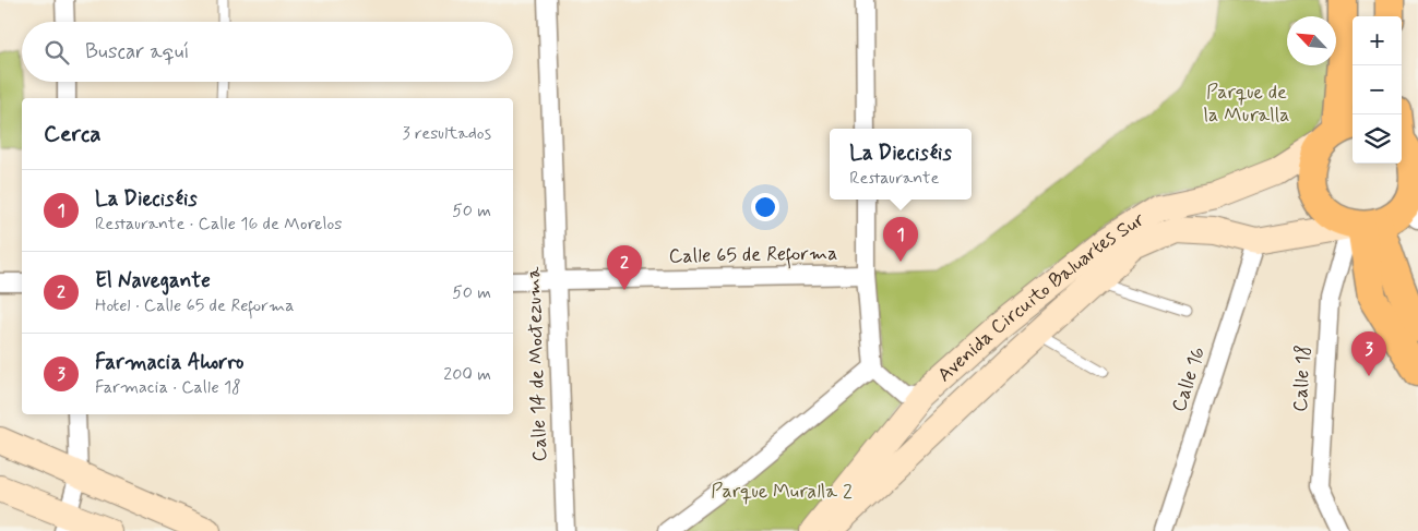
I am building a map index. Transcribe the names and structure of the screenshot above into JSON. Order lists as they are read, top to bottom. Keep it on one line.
{"streets":{"main road":["Avenida Circuito Baluartes Sur"],"street":["Calle 65 de Reforma","Calle 14 de Moctezuma","Calle 18","Calle 16"]},"crossings":[["Calle 65 de Reforma","Calle 14 de Moctezuma"],["Avenida Circuito Baluartes Sur","Calle 18"],["Avenida Circuito Baluartes Sur","Calle 16"]],"parks":["Parque de la Muralla","Parque Muralla 2"],"north":"top left","page":{"map_buttons":["+","−"],"search":"Buscar aquí","heading":["Cerca","3 resultados"],"popup":["La Dieciséis","Restaurante"],"list":[{"mark":"1","name":"La Dieciséis","note":"Restaurante · Calle 16 de Morelos","value":"50 m"},{"mark":"2","name":"El Navegante","note":"Hotel · Calle 65 de Reforma","value":"50 m"},{"mark":"3","name":"Farmacia Ahorro","note":"Farmacia · Calle 18","value":"200 m"}],"pins":["1","2","3"]}}
